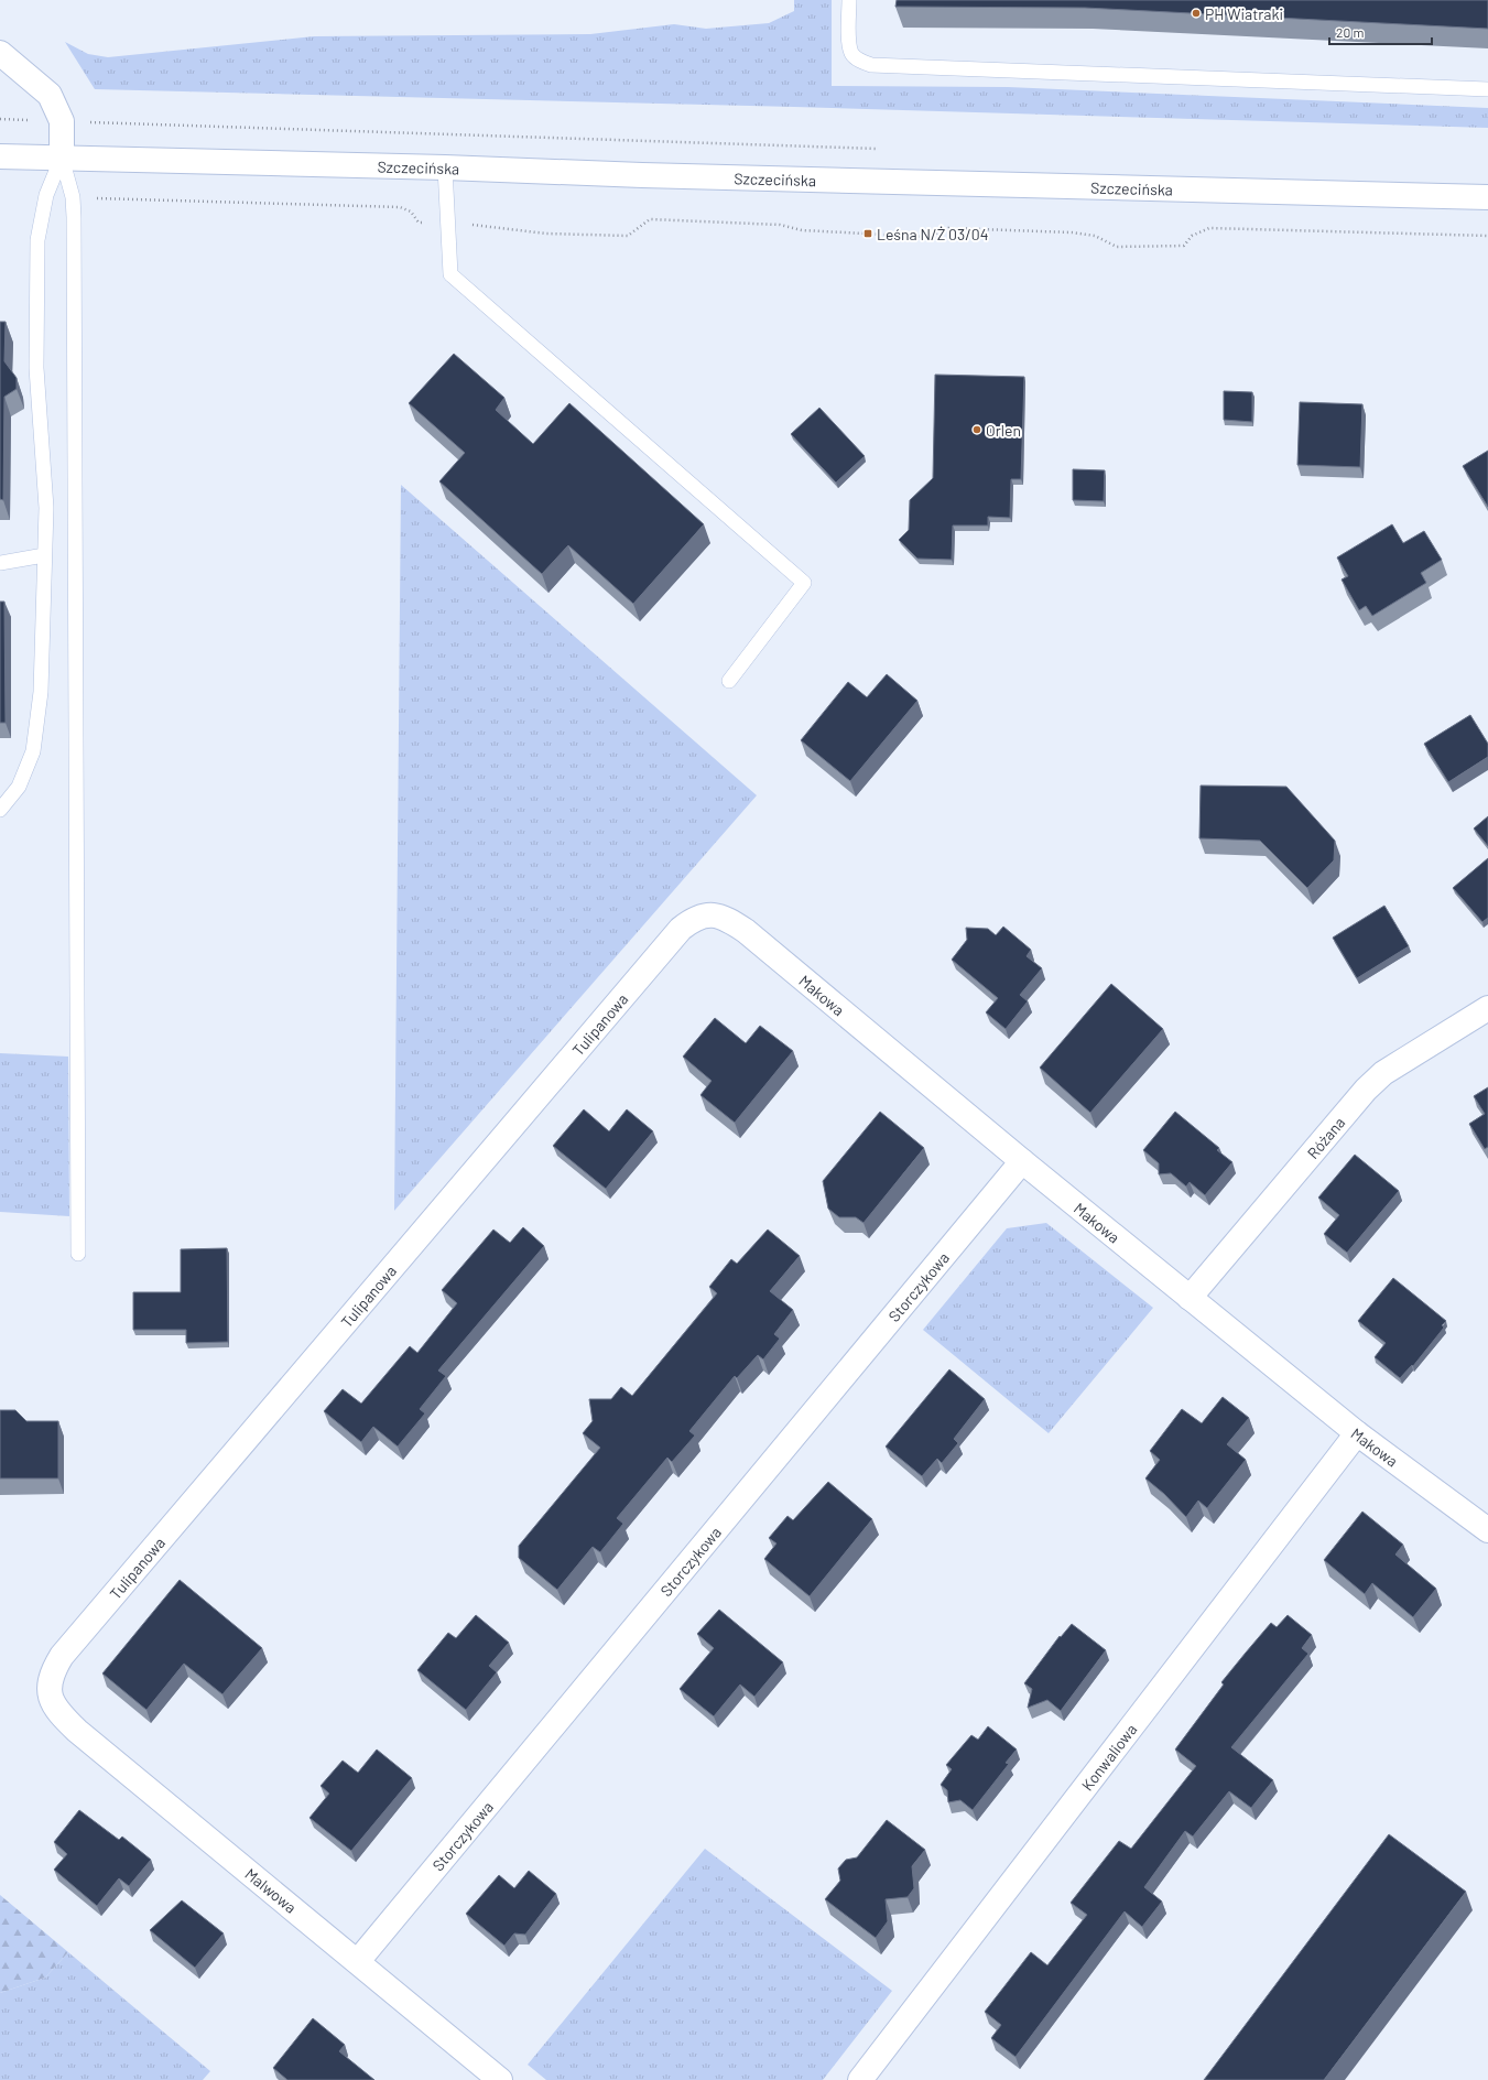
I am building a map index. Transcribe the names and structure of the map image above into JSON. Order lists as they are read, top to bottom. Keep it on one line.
{"streets":{"street":["Szczecińska","Makowa","Tulipanowa","Różana","Storczykowa","Konwaliowa","Malwowa"]},"crossings":[["Makowa","Tulipanowa"],["Makowa","Różana"],["Makowa","Storczykowa"],["Makowa","Konwaliowa"],["Tulipanowa","Malwowa"],["Storczykowa","Malwowa"]],"places":{"other":["PH Wiatraki","Orlen"],"transit":["Leśna N/Ż 03/04"]},"scale_bar":"20 m"}
